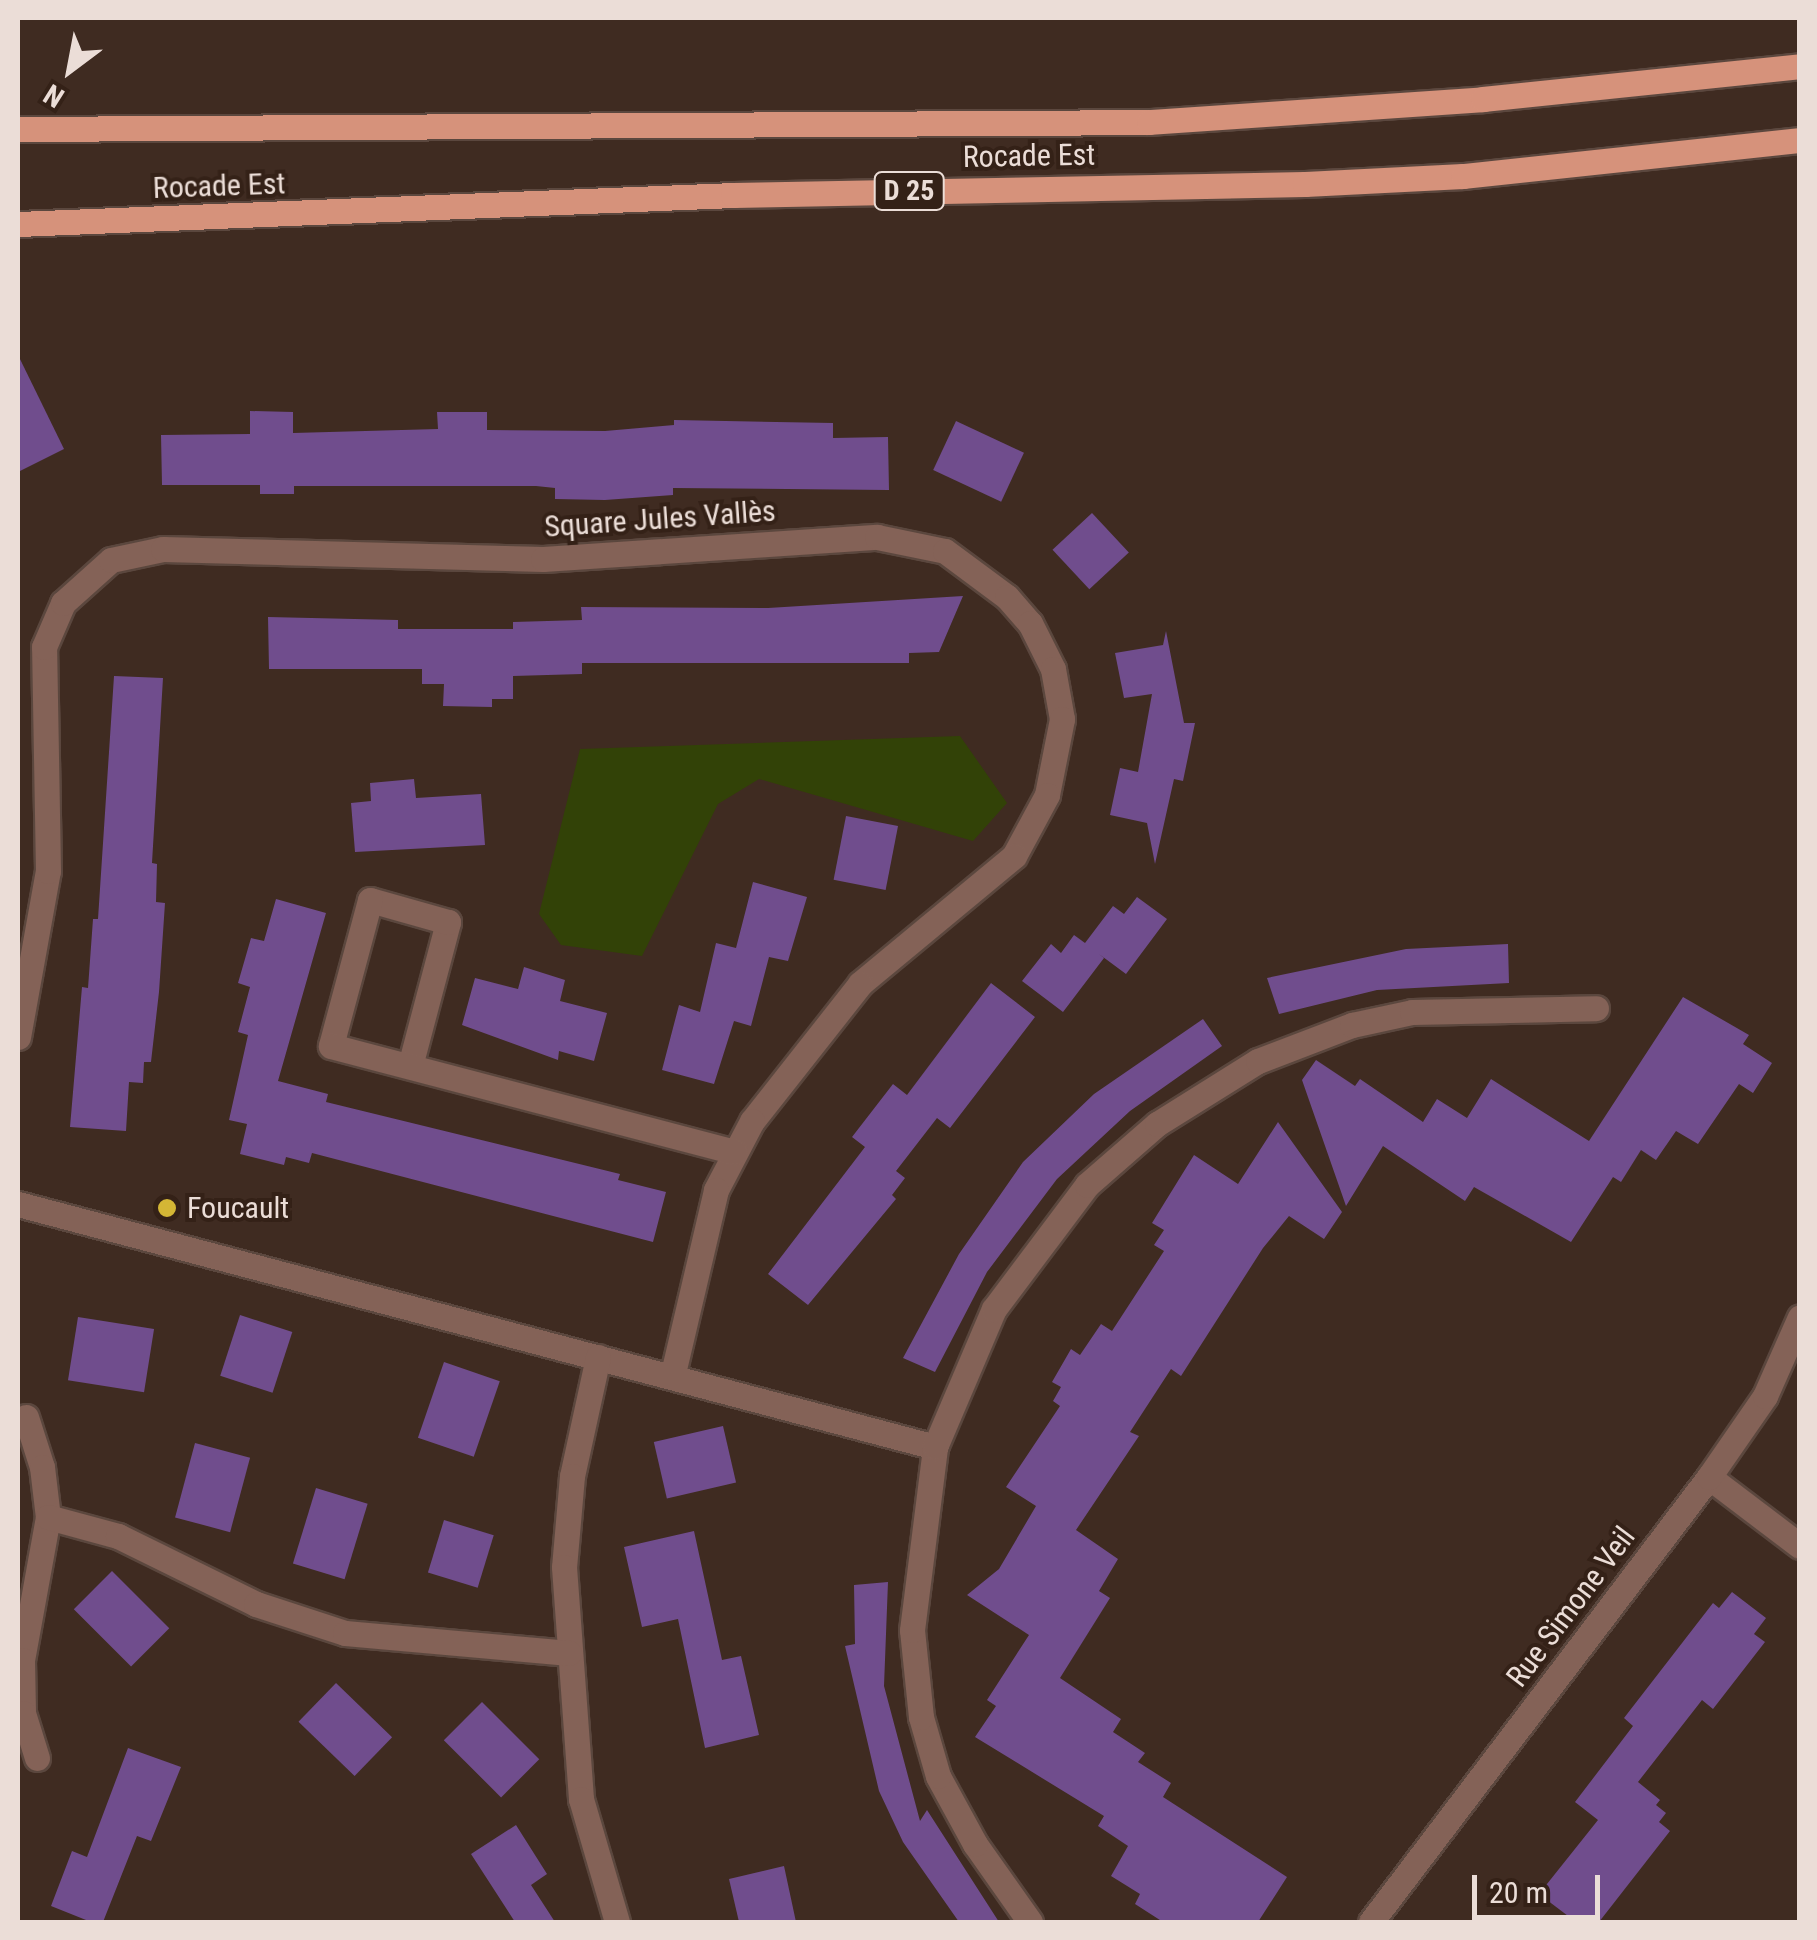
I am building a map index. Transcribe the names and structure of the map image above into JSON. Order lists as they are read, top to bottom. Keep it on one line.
{"streets":{"main road":["Rocade Est","D 25"],"street":["Square Jules Vallès","Rue Simone Veil"]},"places":["Foucault"],"scale_bar":"20 m","north":"bottom left"}
